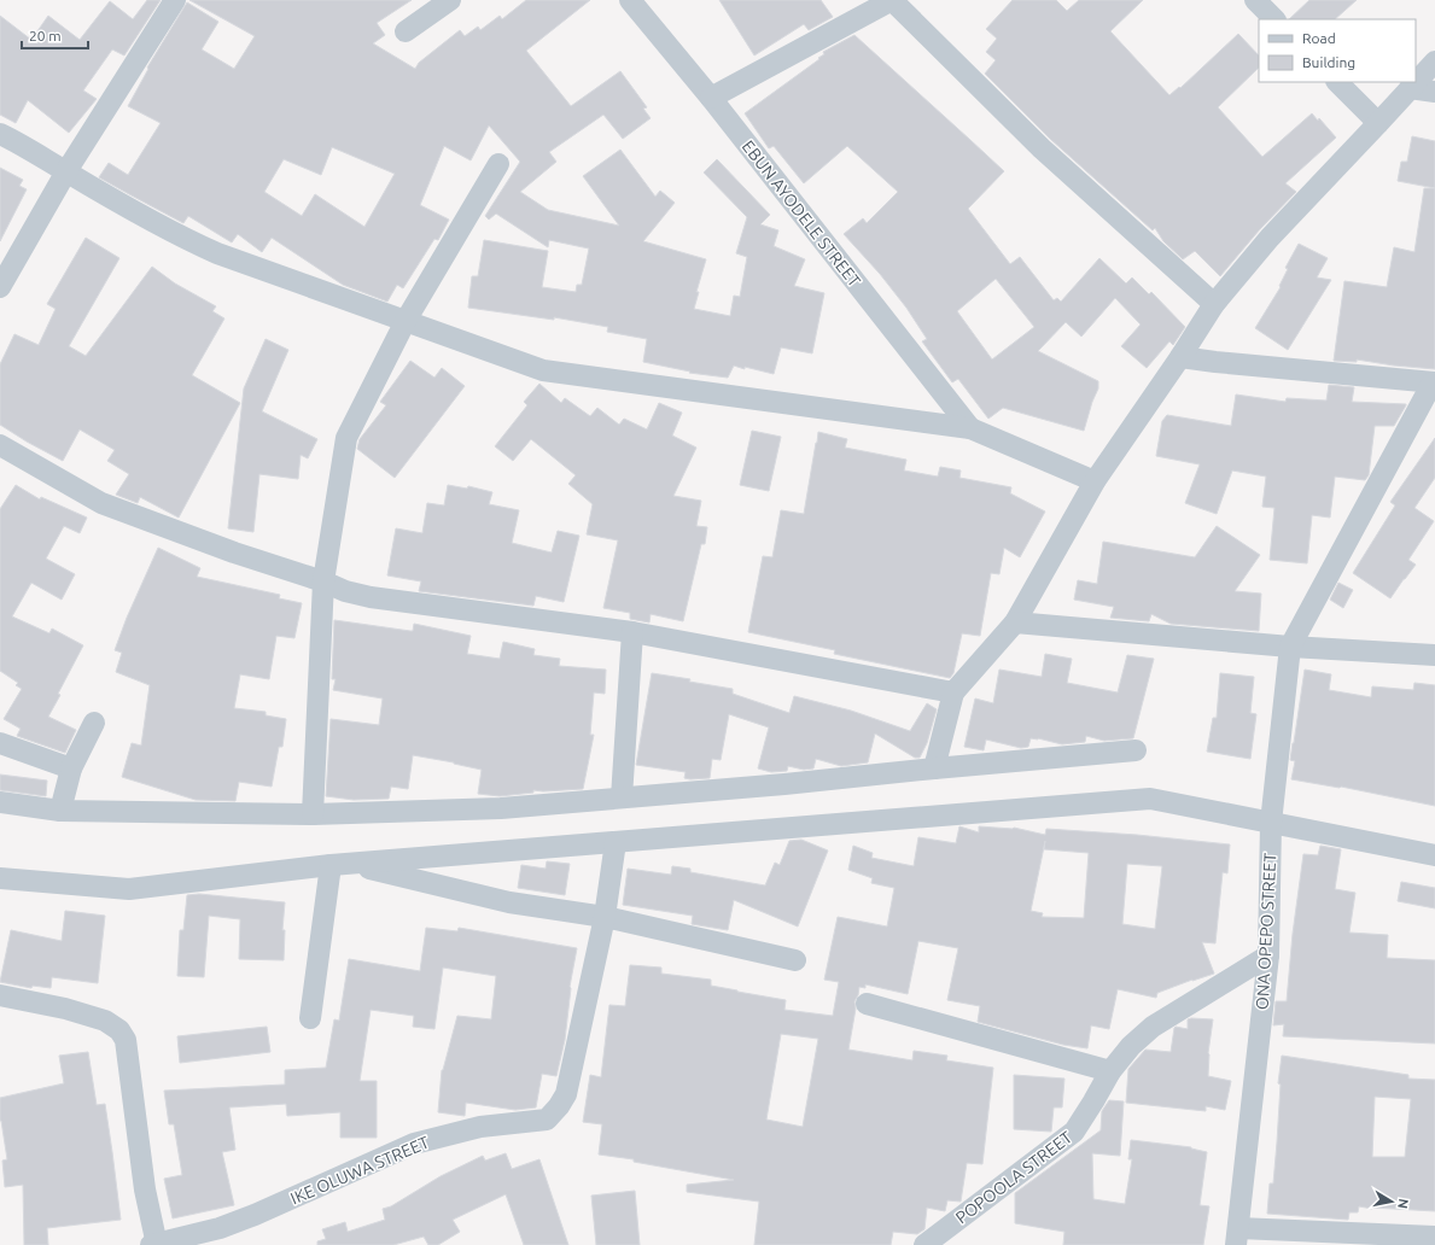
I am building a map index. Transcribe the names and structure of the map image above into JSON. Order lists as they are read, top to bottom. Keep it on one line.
{"streets":{"street":["EBUN AYODELE STREET","ONA OPEPO STREET","IKE OLUWA STREET","POPOOLA STREET"]},"crossings":[["ONA OPEPO STREET","POPOOLA STREET"]],"legend":["Road","Building"],"scale_bar":"20 m","north":"right"}
